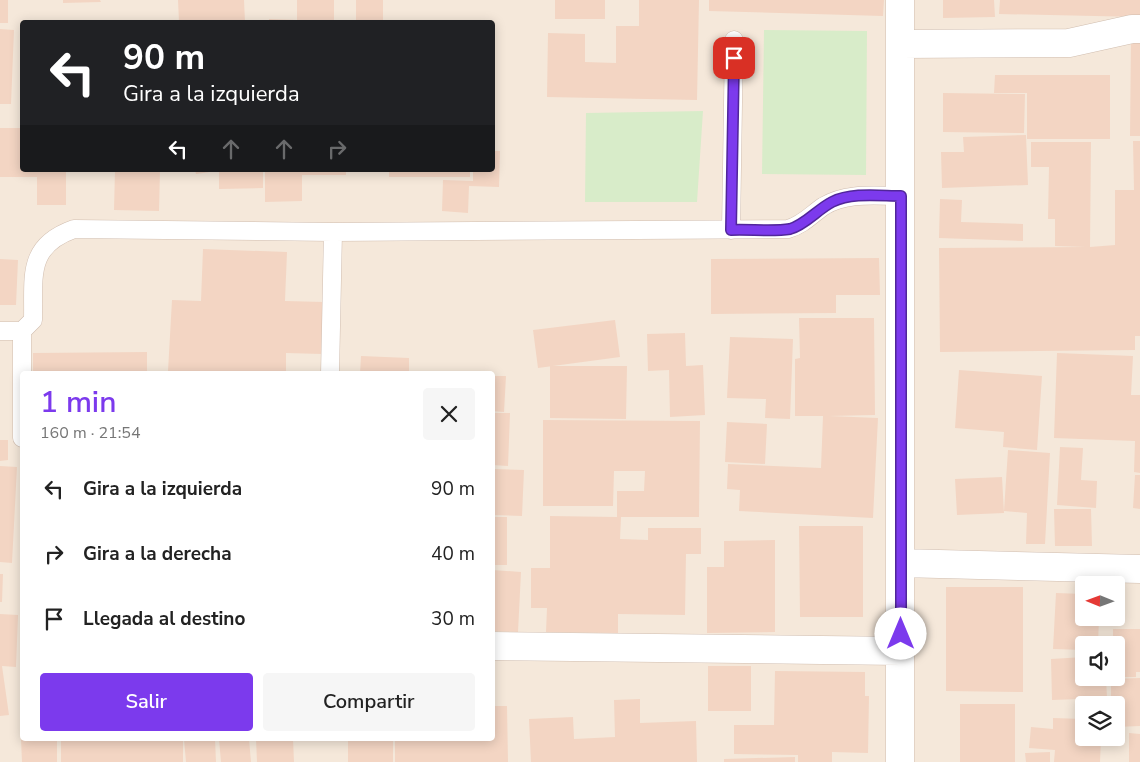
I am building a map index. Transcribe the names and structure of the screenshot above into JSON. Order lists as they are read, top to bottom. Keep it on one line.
{"north":"left","page":{"turn":["90 m","Gira a la izquierda"],"heading":["1 min","160 m · 21:54"],"list":[{"name":"Gira a la izquierda","value":"90 m"},{"name":"Gira a la derecha","value":"40 m"},{"name":"Llegada al destino","value":"30 m"}],"buttons":["Salir","Compartir"]}}
